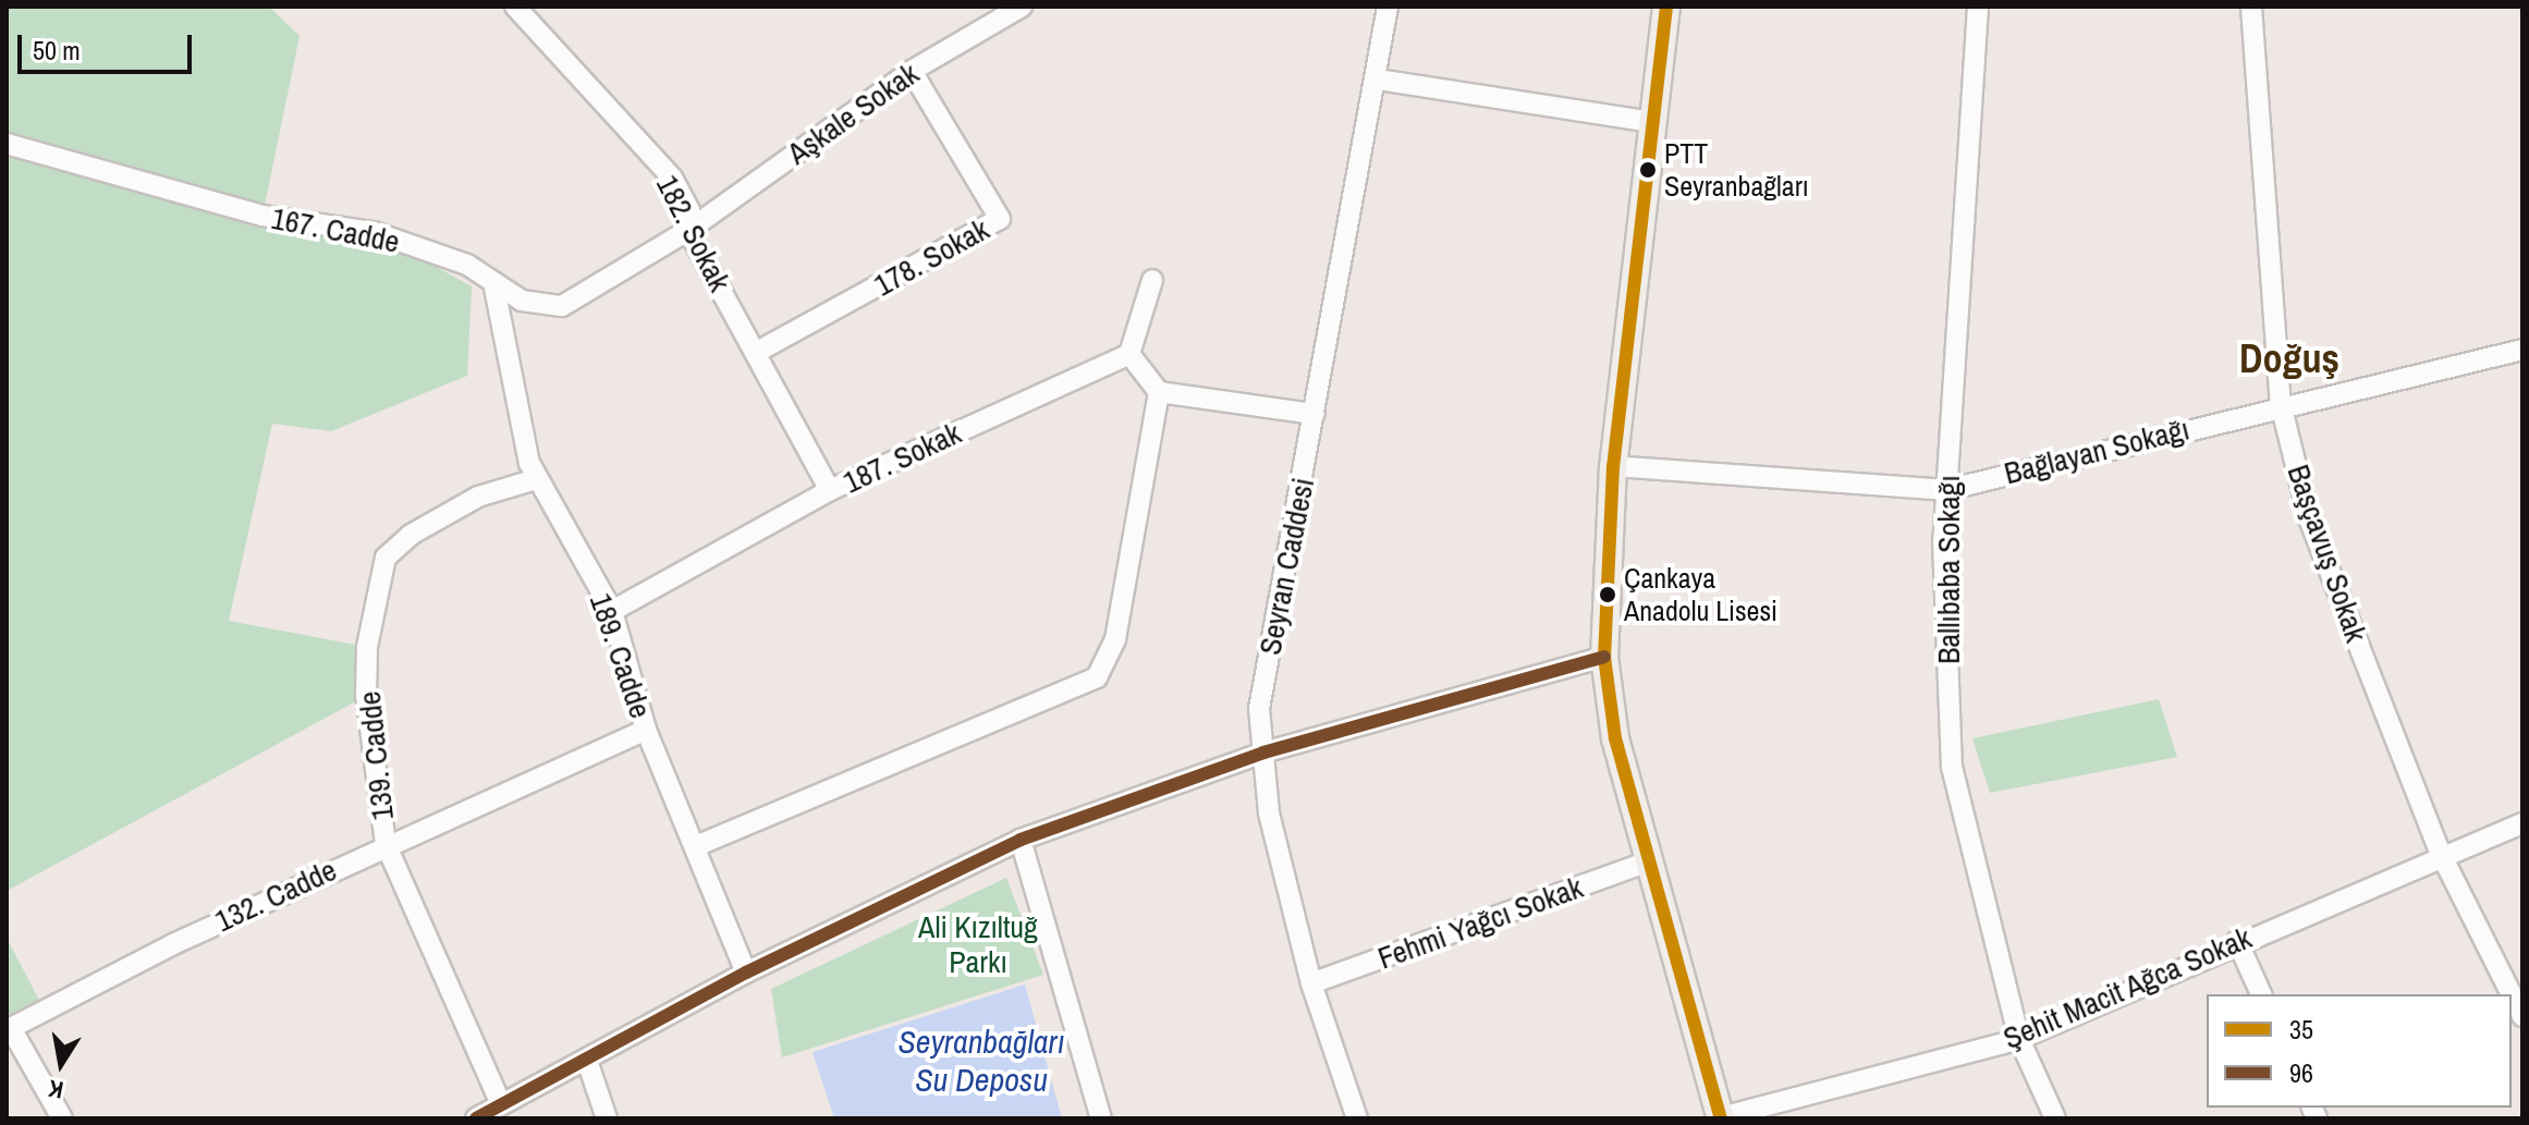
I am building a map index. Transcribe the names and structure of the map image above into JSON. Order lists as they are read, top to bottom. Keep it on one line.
{"streets":{"street":["Aşkale Sokak","167. Cadde","182. Sokak","178. Sokak","Bağlayan Sokağı","187. Sokak","Başçavuş Sokak","Seyran Caddesi","Ballıbaba Sokağı","189. Cadde","139. Cadde","132. Cadde","Fehmi Yağcı Sokak","Şehit Macit Ağca Sokak"]},"crossings":[["Aşkale Sokak","167. Cadde"],["Aşkale Sokak","182. Sokak"],["Aşkale Sokak","178. Sokak"],["167. Cadde","182. Sokak"],["167. Cadde","189. Cadde"],["182. Sokak","178. Sokak"],["182. Sokak","187. Sokak"],["Bağlayan Sokağı","Başçavuş Sokak"],["Bağlayan Sokağı","Ballıbaba Sokağı"],["187. Sokak","189. Cadde"],["Başçavuş Sokak","Şehit Macit Ağca Sokak"],["Seyran Caddesi","Fehmi Yağcı Sokak"],["Ballıbaba Sokağı","Şehit Macit Ağca Sokak"],["189. Cadde","139. Cadde"],["189. Cadde","132. Cadde"],["139. Cadde","132. Cadde"]],"districts":["Doğuş"],"water":["Seyranbağları Su Deposu"],"parks":["Ali Kızıltuğ Parkı"],"places":["PTT Seyranbağları","Çankaya Anadolu Lisesi"],"lines":["transit line 35","transit line 96"],"legend":["35","96"],"scale_bar":"50 m","north":"bottom"}
